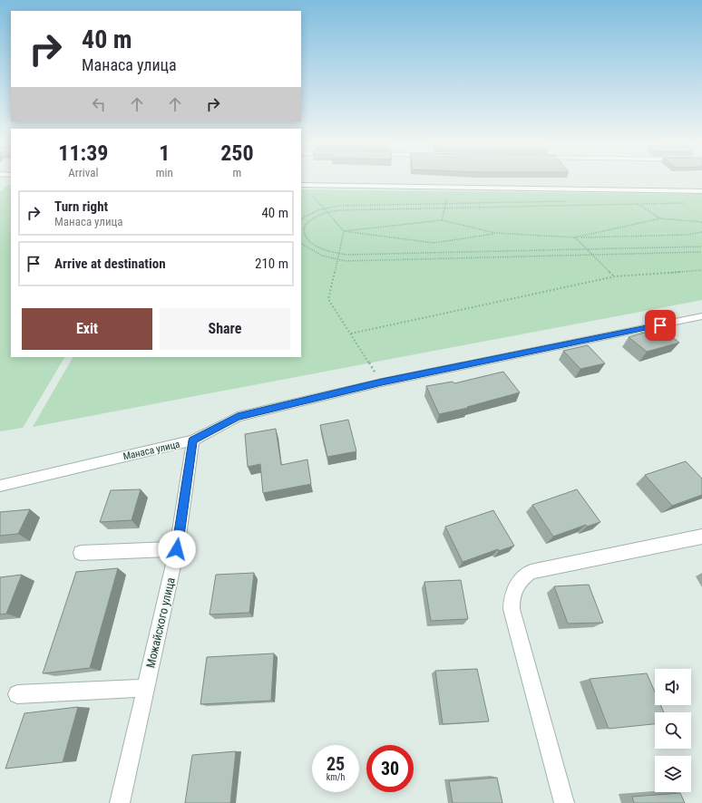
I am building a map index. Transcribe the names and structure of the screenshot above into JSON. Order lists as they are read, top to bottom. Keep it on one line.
{"streets":{"street":["Манаса улица","Можайского улица"]},"crossings":[["Манаса улица","Можайского улица"]],"page":{"turn":["40 m","Манаса улица"],"eta":["11:39","Arrival","1","min","250","m"],"list":[{"name":"Turn right","note":"Манаса улица","value":"40 m"},{"name":"Arrive at destination","value":"210 m"}],"buttons":["Exit","Share"],"speed":"25 km/h","limit":"30"}}
